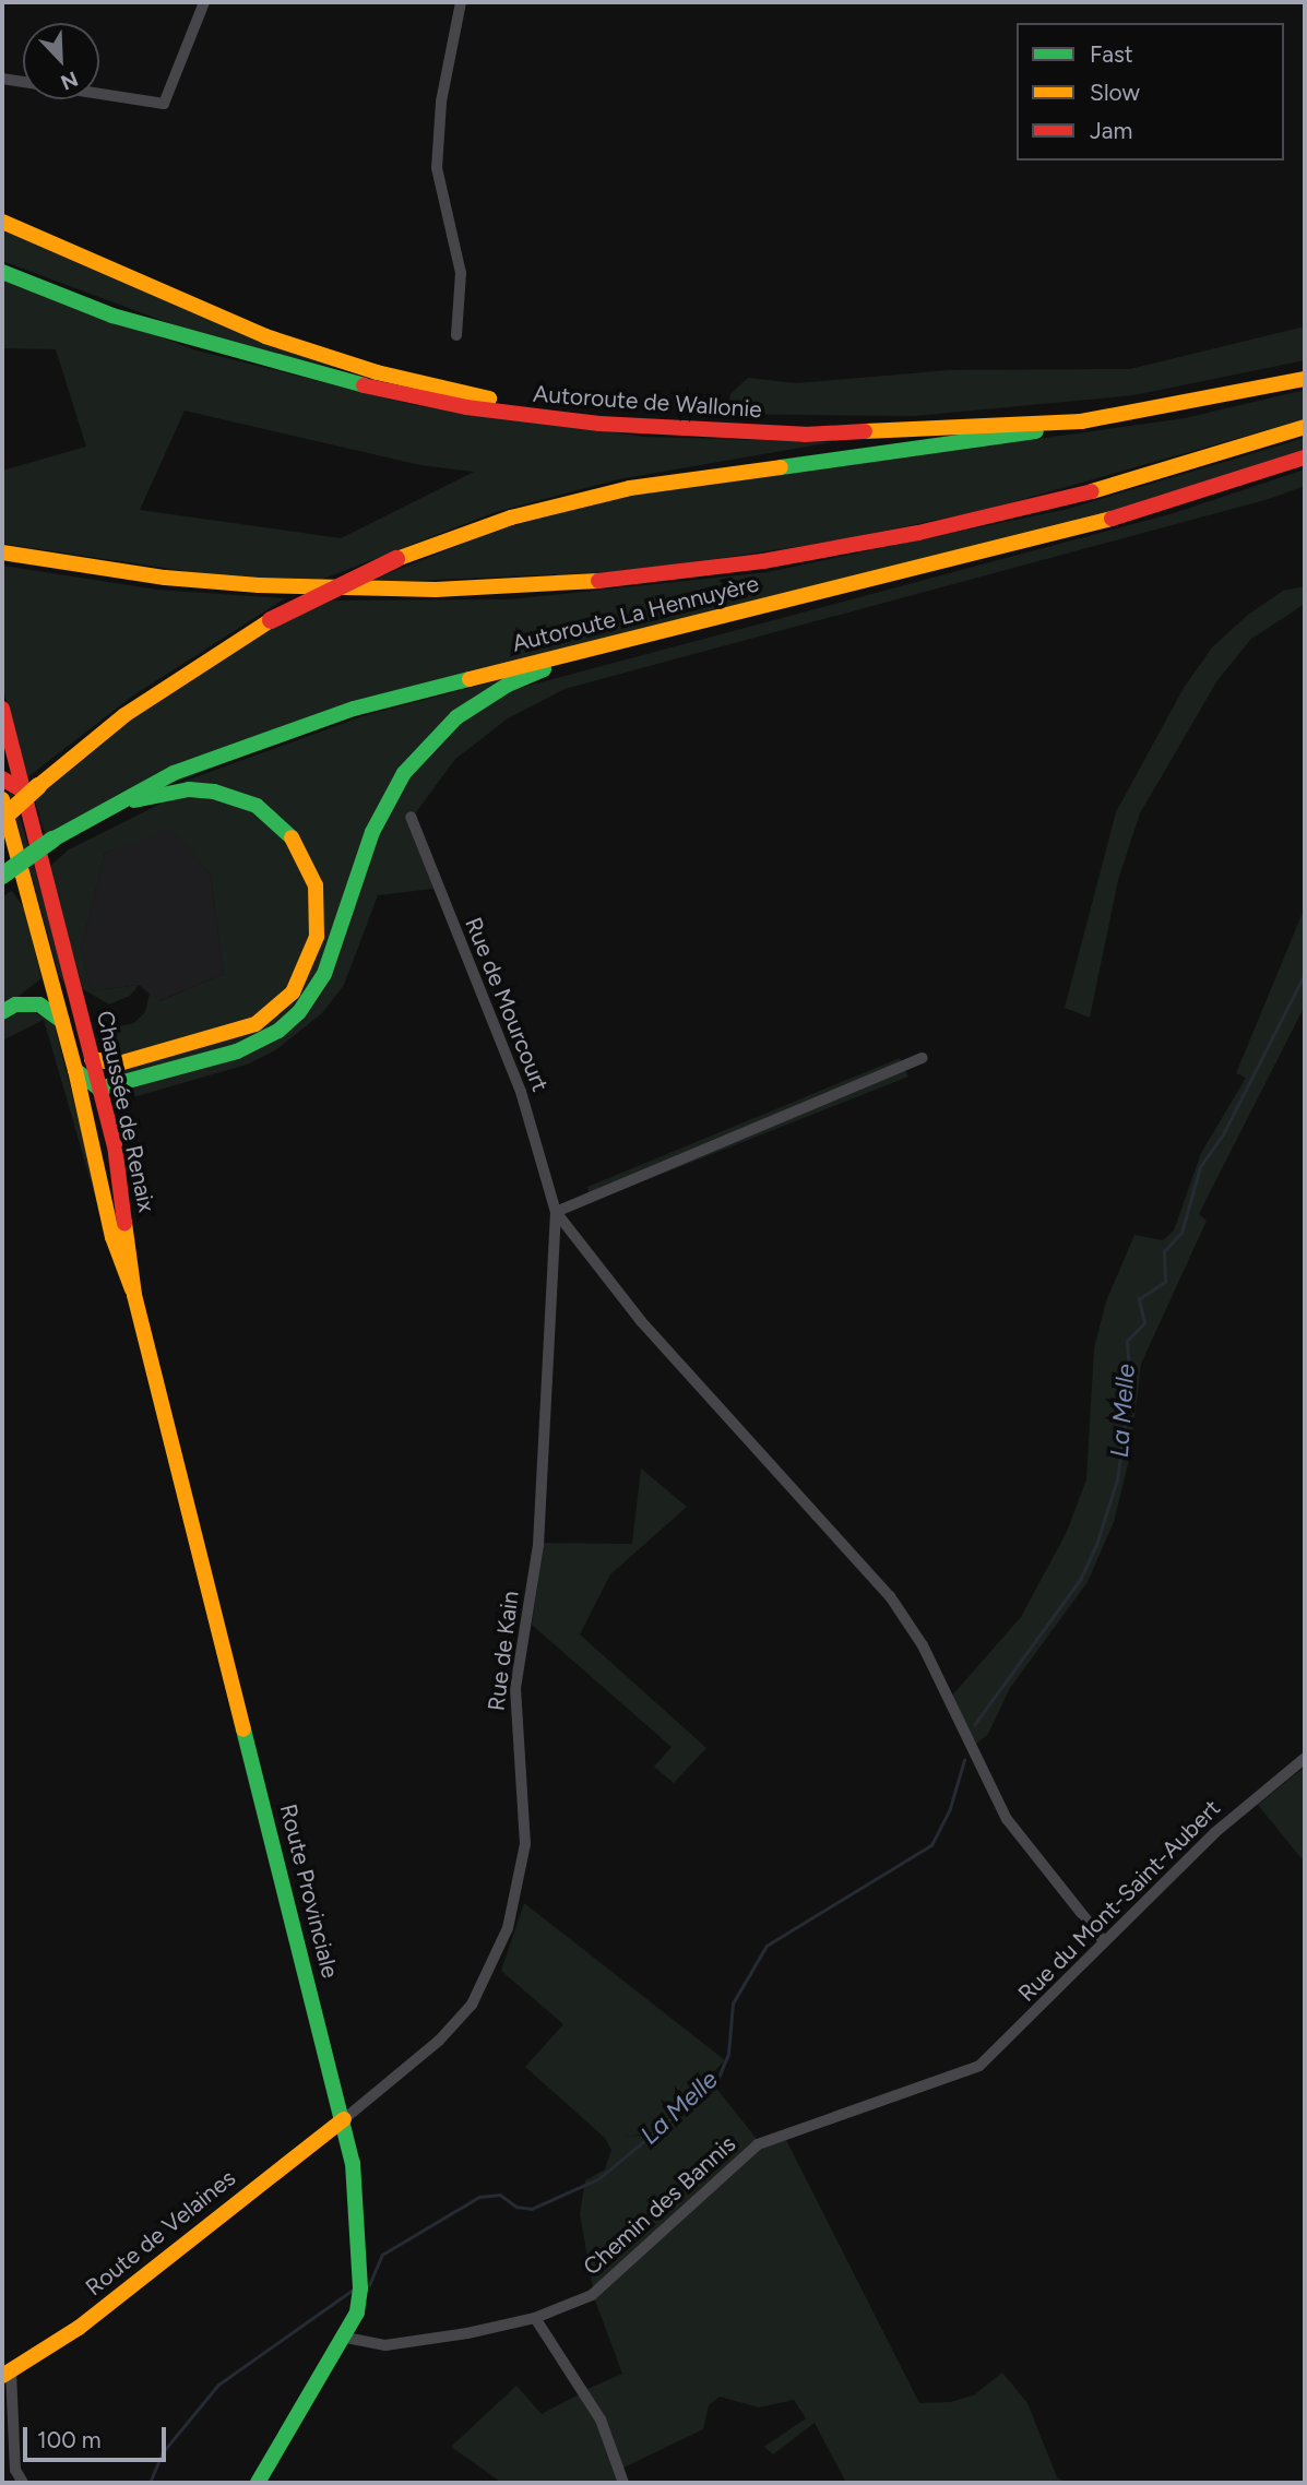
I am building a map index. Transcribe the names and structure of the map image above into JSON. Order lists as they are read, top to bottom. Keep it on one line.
{"streets":{"main road":["Autoroute de Wallonie","Autoroute La Hennuyère","Chaussée de Renaix","Route Provinciale","Route de Velaines"],"street":["Rue de Mourcourt","Rue de Kain","Rue du Mont-Saint-Aubert","Chemin des Bannis"]},"crossings":[["Rue de Mourcourt","Rue de Kain"],["Chaussée de Renaix","Route Provinciale"],["Rue de Kain","Route Provinciale"],["Rue de Kain","Route de Velaines"],["Route Provinciale","Chemin des Bannis"],["Route Provinciale","Route de Velaines"],["Rue du Mont-Saint-Aubert","Chemin des Bannis"]],"water":["La Melle"],"legend":["Fast","Slow","Jam"],"scale_bar":"100 m","north":"bottom right"}
